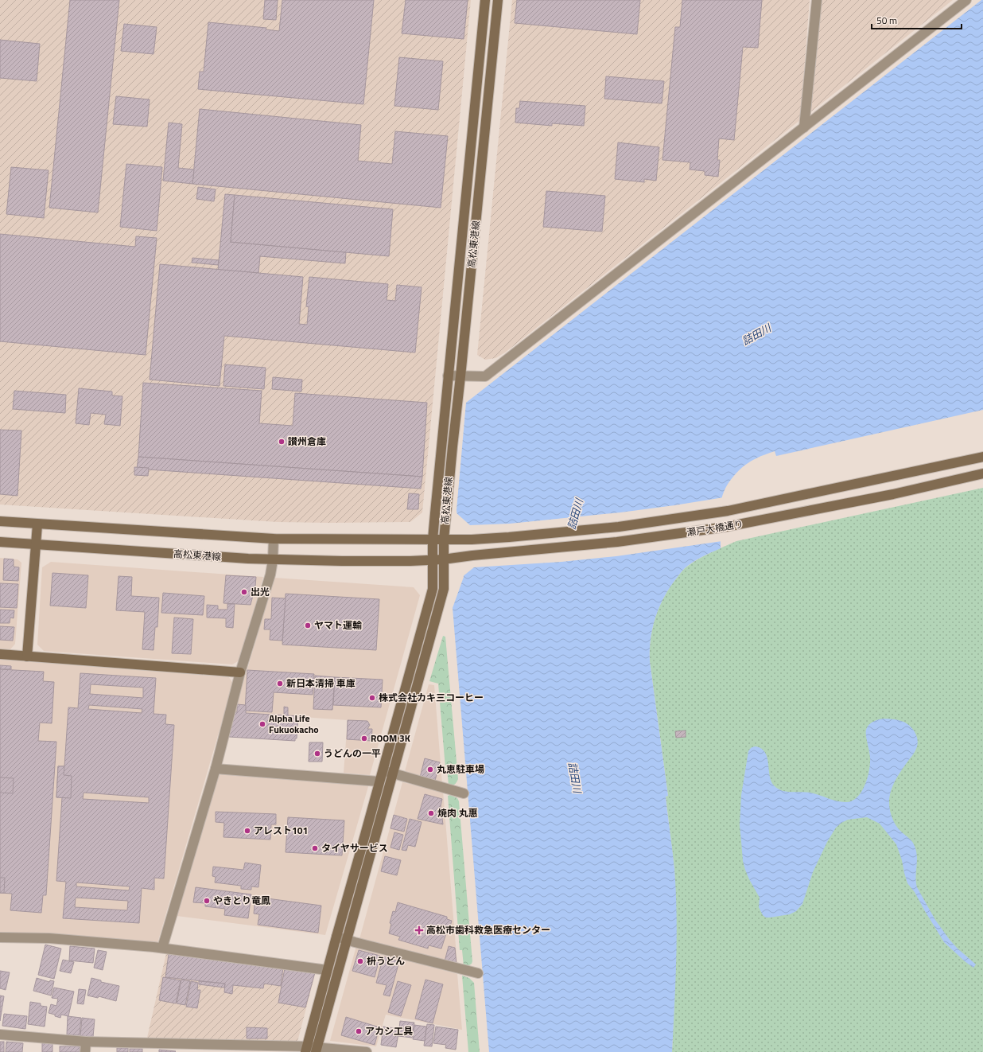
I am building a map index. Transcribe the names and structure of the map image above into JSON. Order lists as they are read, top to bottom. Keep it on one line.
{"streets":{"street":["高松東港線","瀬戸大橋通り"]},"crossings":[["高松東港線","瀬戸大橋通り"]],"water":["詰田川"],"places":{"other":["讃州倉庫","出光","ヤマト運輸","新日本清掃 車庫","株式会社カキ三コーヒー","Alpha Life Fukuokacho","ROOM 3K","うどんの一平","丸恵駐車場","焼肉 丸惠","アレスト101","タイヤサービス","やきとり竜鳳","枡うどん","アカシ工具"],"health":["高松市歯科救急医療センター"]},"scale_bar":"50 m"}
